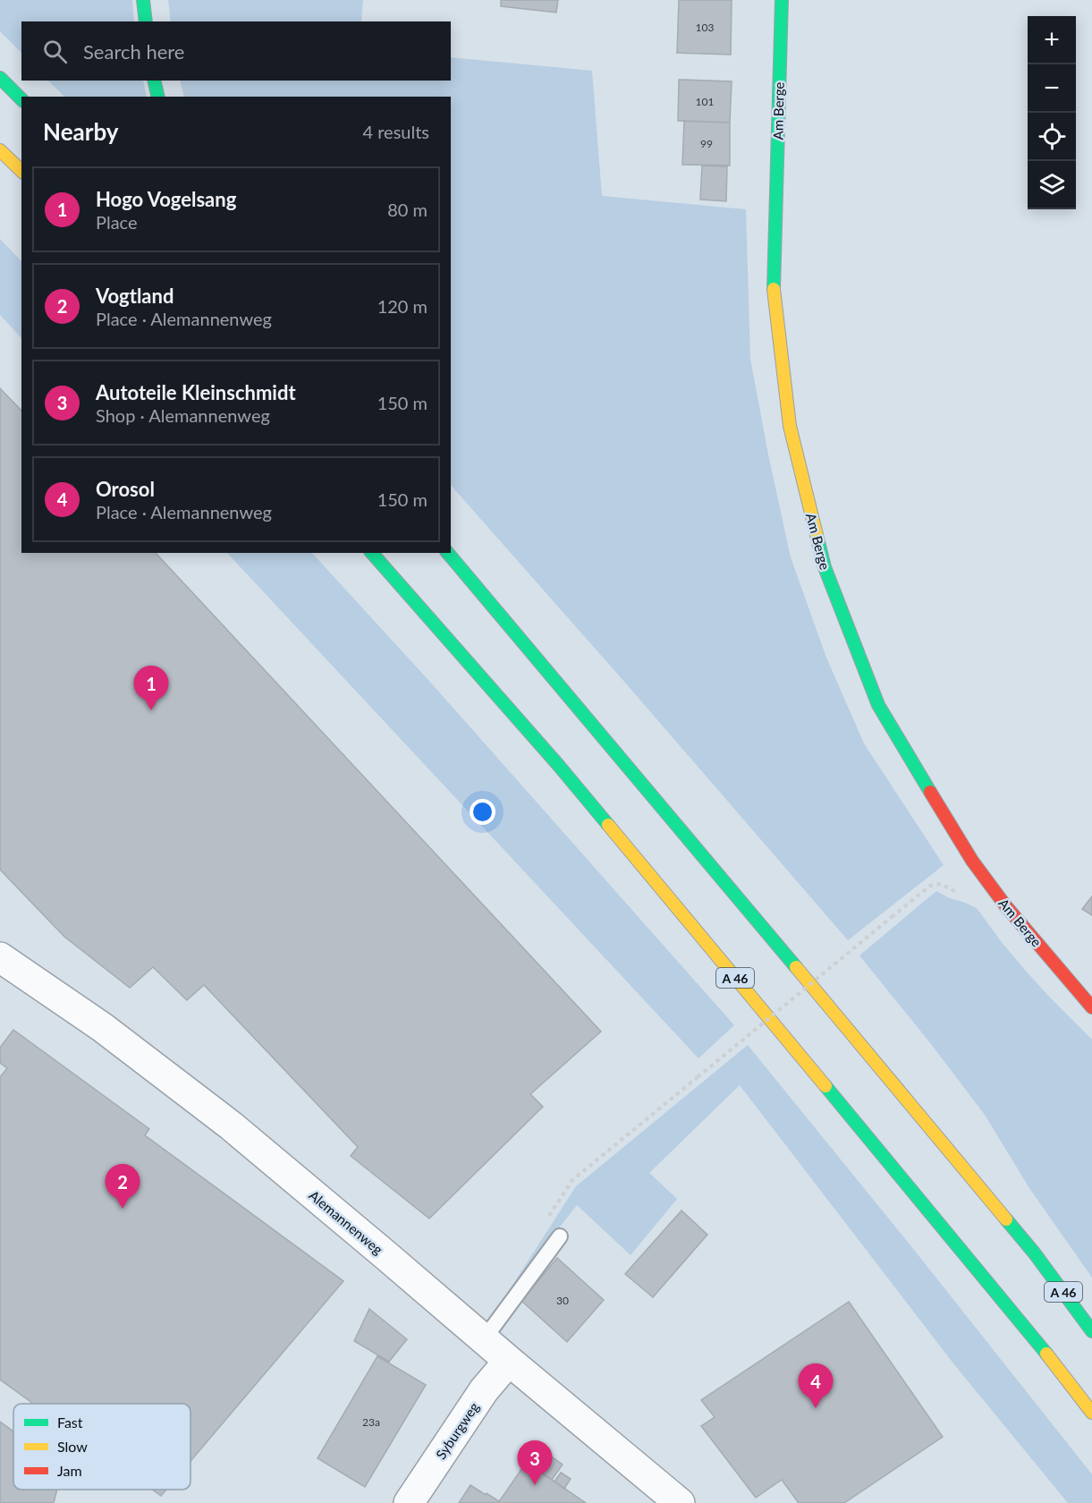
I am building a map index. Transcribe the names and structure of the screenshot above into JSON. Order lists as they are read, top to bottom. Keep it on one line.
{"streets":{"main road":["Am Berge","A 46"],"street":["Alemannenweg","Syburgweg"]},"crossings":[["Alemannenweg","Syburgweg"]],"house_numbers":["103","101","99","30","23a"],"legend":["Fast","Slow","Jam"],"page":{"map_buttons":["+","−"],"search":"Search here","heading":["Nearby","4 results"],"list":[{"mark":"1","name":"Hogo Vogelsang","note":"Place","value":"80 m"},{"mark":"2","name":"Vogtland","note":"Place · Alemannenweg","value":"120 m"},{"mark":"3","name":"Autoteile Kleinschmidt","note":"Shop · Alemannenweg","value":"150 m"},{"mark":"4","name":"Orosol","note":"Place · Alemannenweg","value":"150 m"}],"pins":["1","2","4","3"]}}
